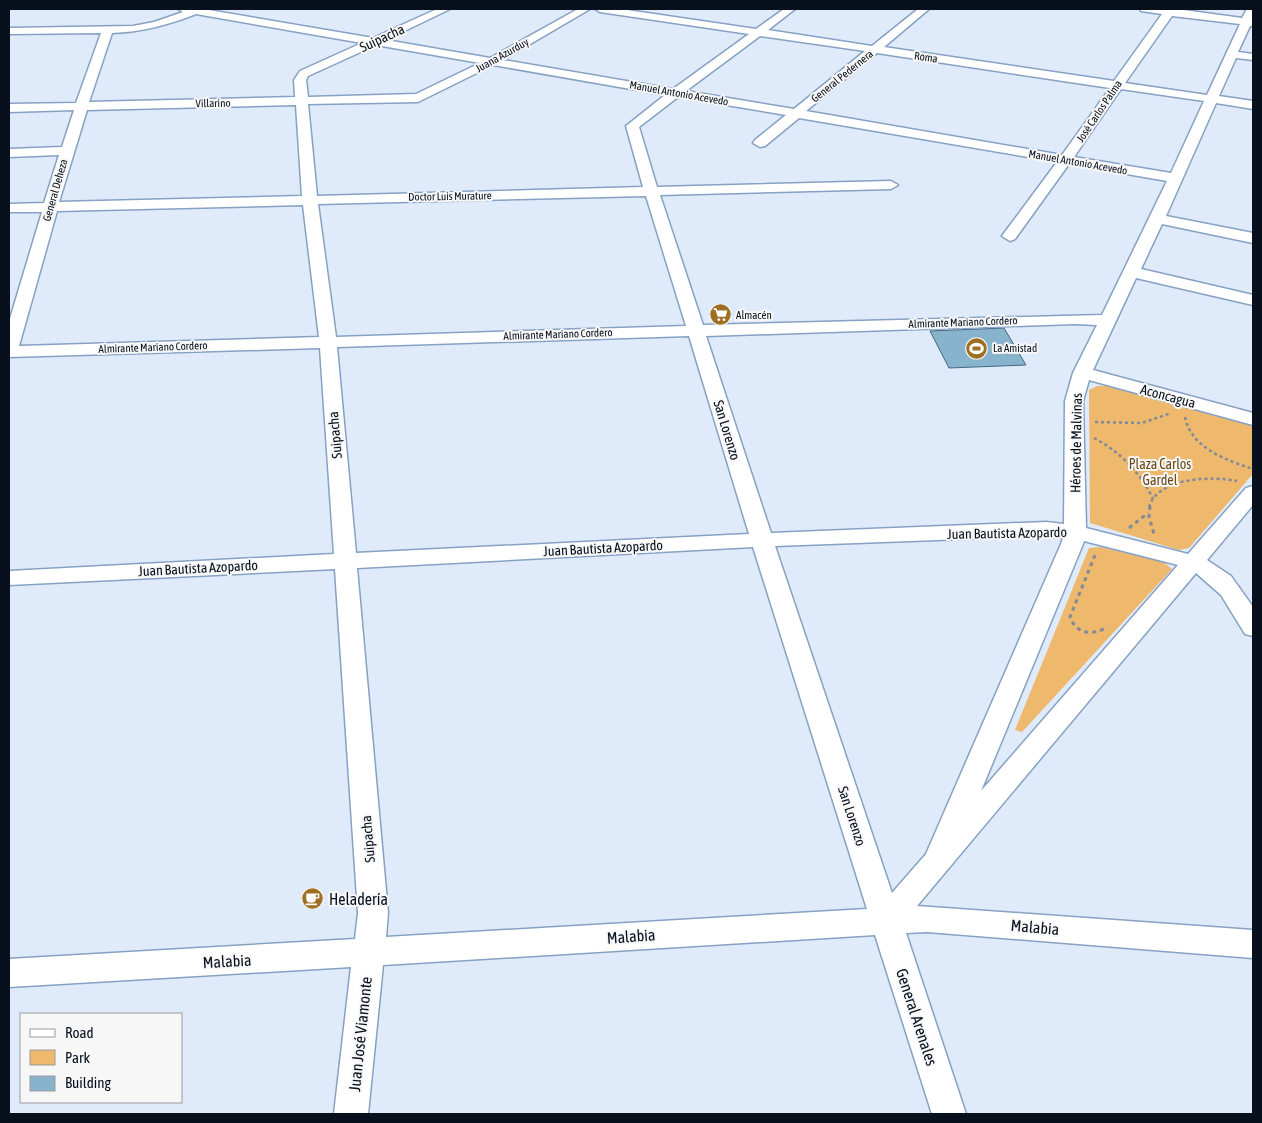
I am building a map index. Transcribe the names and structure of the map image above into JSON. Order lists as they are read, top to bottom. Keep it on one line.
{"streets":{"street":["Suipacha","Juana Azurduy","Roma","General Pedernera","Manuel Antonio Acevedo","Villarino","José Carlos Palma","General Deheza","Doctor Luis Murature","Almirante Mariano Cordero","Aconcagua","San Lorenzo","Héroes de Malvinas","Juan Bautista Azopardo","Malabia","General Arenales","Juan José Viamonte"]},"crossings":[["Suipacha","Manuel Antonio Acevedo"],["Suipacha","Villarino"],["Suipacha","Doctor Luis Murature"],["Suipacha","Almirante Mariano Cordero"],["Suipacha","Juan Bautista Azopardo"],["Suipacha","Malabia"],["Suipacha","Juan José Viamonte"],["Juana Azurduy","Manuel Antonio Acevedo"],["Juana Azurduy","Villarino"],["Roma","General Pedernera"],["Roma","José Carlos Palma"],["Roma","San Lorenzo"],["Roma","Héroes de Malvinas"],["General Pedernera","Manuel Antonio Acevedo"],["Manuel Antonio Acevedo","José Carlos Palma"],["Manuel Antonio Acevedo","San Lorenzo"],["Manuel Antonio Acevedo","Héroes de Malvinas"],["Villarino","General Deheza"],["General Deheza","Doctor Luis Murature"],["General Deheza","Almirante Mariano Cordero"],["Doctor Luis Murature","San Lorenzo"],["Almirante Mariano Cordero","San Lorenzo"],["Almirante Mariano Cordero","Héroes de Malvinas"],["Aconcagua","Héroes de Malvinas"],["San Lorenzo","Héroes de Malvinas"],["San Lorenzo","Juan Bautista Azopardo"],["San Lorenzo","Malabia"],["San Lorenzo","General Arenales"],["Héroes de Malvinas","Juan Bautista Azopardo"],["Héroes de Malvinas","Malabia"],["Héroes de Malvinas","General Arenales"],["Malabia","General Arenales"],["Malabia","Juan José Viamonte"]],"parks":["Plaza Carlos Gardel"],"places":{"supermarket":["Almacén"],"sports":["La Amistad"],"cafe":["Heladería"]},"legend":["Road","Park","Building"]}
